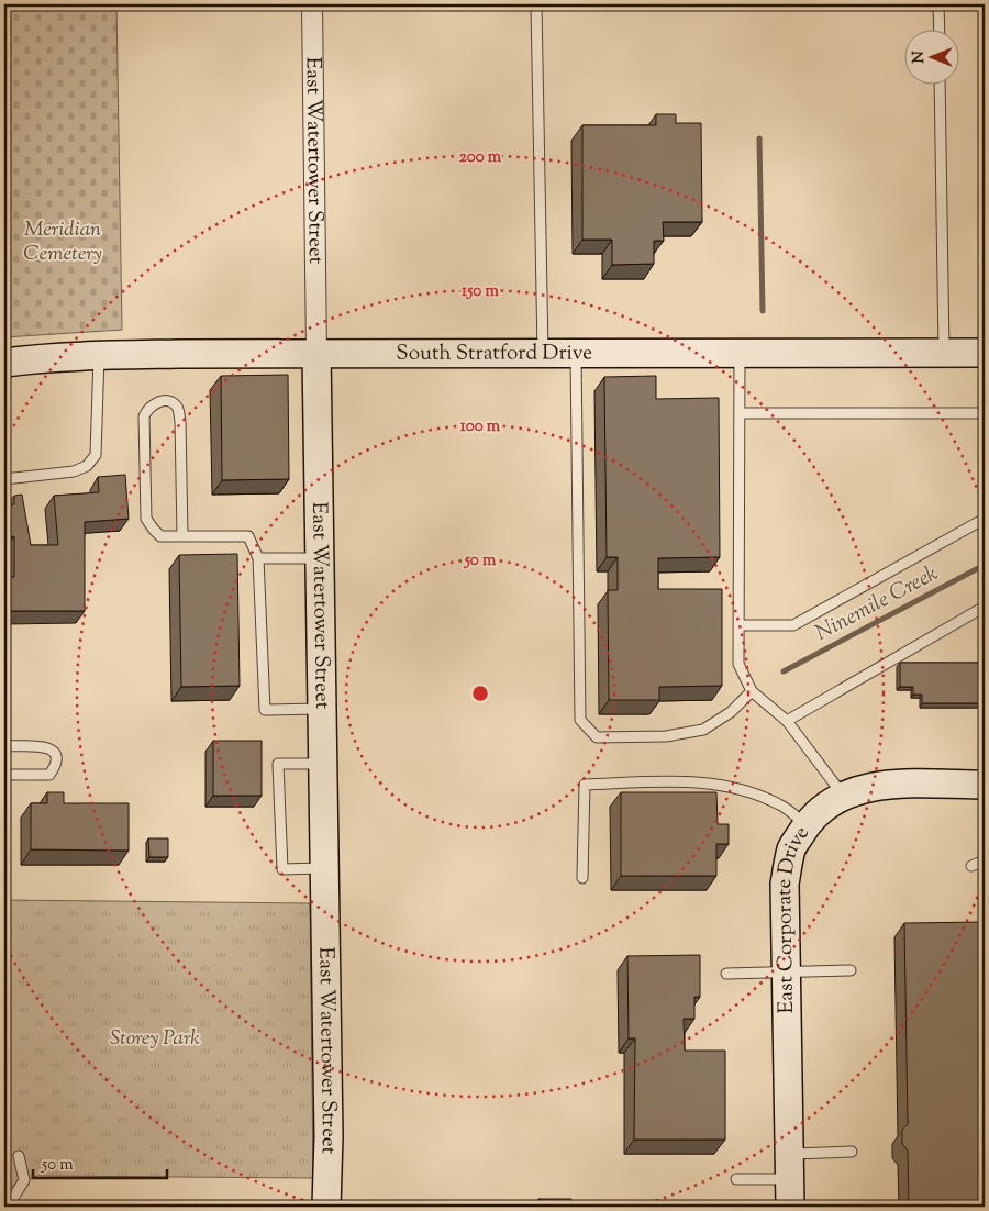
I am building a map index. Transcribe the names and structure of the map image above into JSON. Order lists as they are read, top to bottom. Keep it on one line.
{"streets":{"street":["East Watertower Street","South Stratford Drive","East Corporate Drive"]},"crossings":[["East Watertower Street","South Stratford Drive"]],"water":["Ninemile Creek"],"parks":["Meridian Cemetery","Storey Park"],"scale_bar":"50 m","north":"left","rings":["200 m","150 m","100 m","50 m"]}
